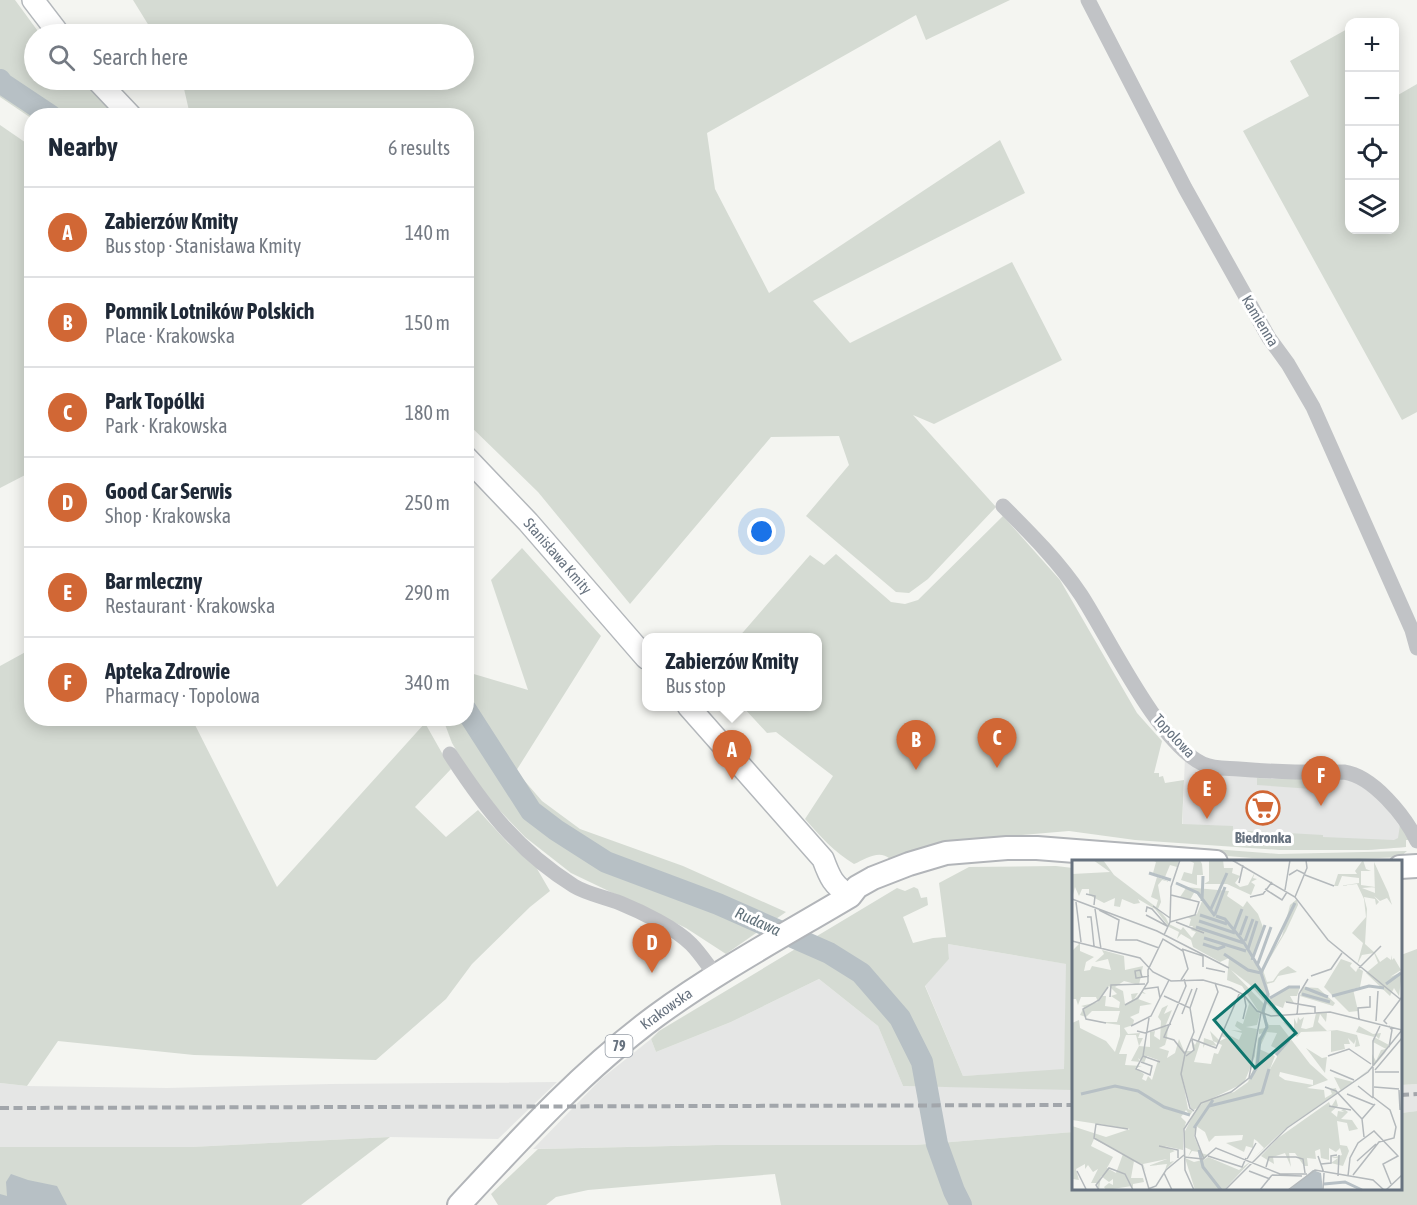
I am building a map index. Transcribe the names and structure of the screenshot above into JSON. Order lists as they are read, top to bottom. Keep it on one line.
{"streets":{"main road":["Stanisława Kmity","Krakowska","79"],"street":["Kamienna","Topolowa"]},"water":["Rudawa"],"places":{"supermarket":["Biedronka"]},"page":{"map_buttons":["+","−"],"search":"Search here","heading":["Nearby","6 results"],"list":[{"mark":"A","name":"Zabierzów Kmity","note":"Bus stop · Stanisława Kmity","value":"140 m"},{"mark":"B","name":"Pomnik Lotników Polskich","note":"Place · Krakowska","value":"150 m"},{"mark":"C","name":"Park Topólki","note":"Park · Krakowska","value":"180 m"},{"mark":"D","name":"Good Car Serwis","note":"Shop · Krakowska","value":"250 m"},{"mark":"E","name":"Bar mleczny","note":"Restaurant · Krakowska","value":"290 m"},{"mark":"F","name":"Apteka Zdrowie","note":"Pharmacy · Topolowa","value":"340 m"}],"popup":["Zabierzów Kmity","Bus stop"],"pins":["C","B","A","F","E","D"]}}
